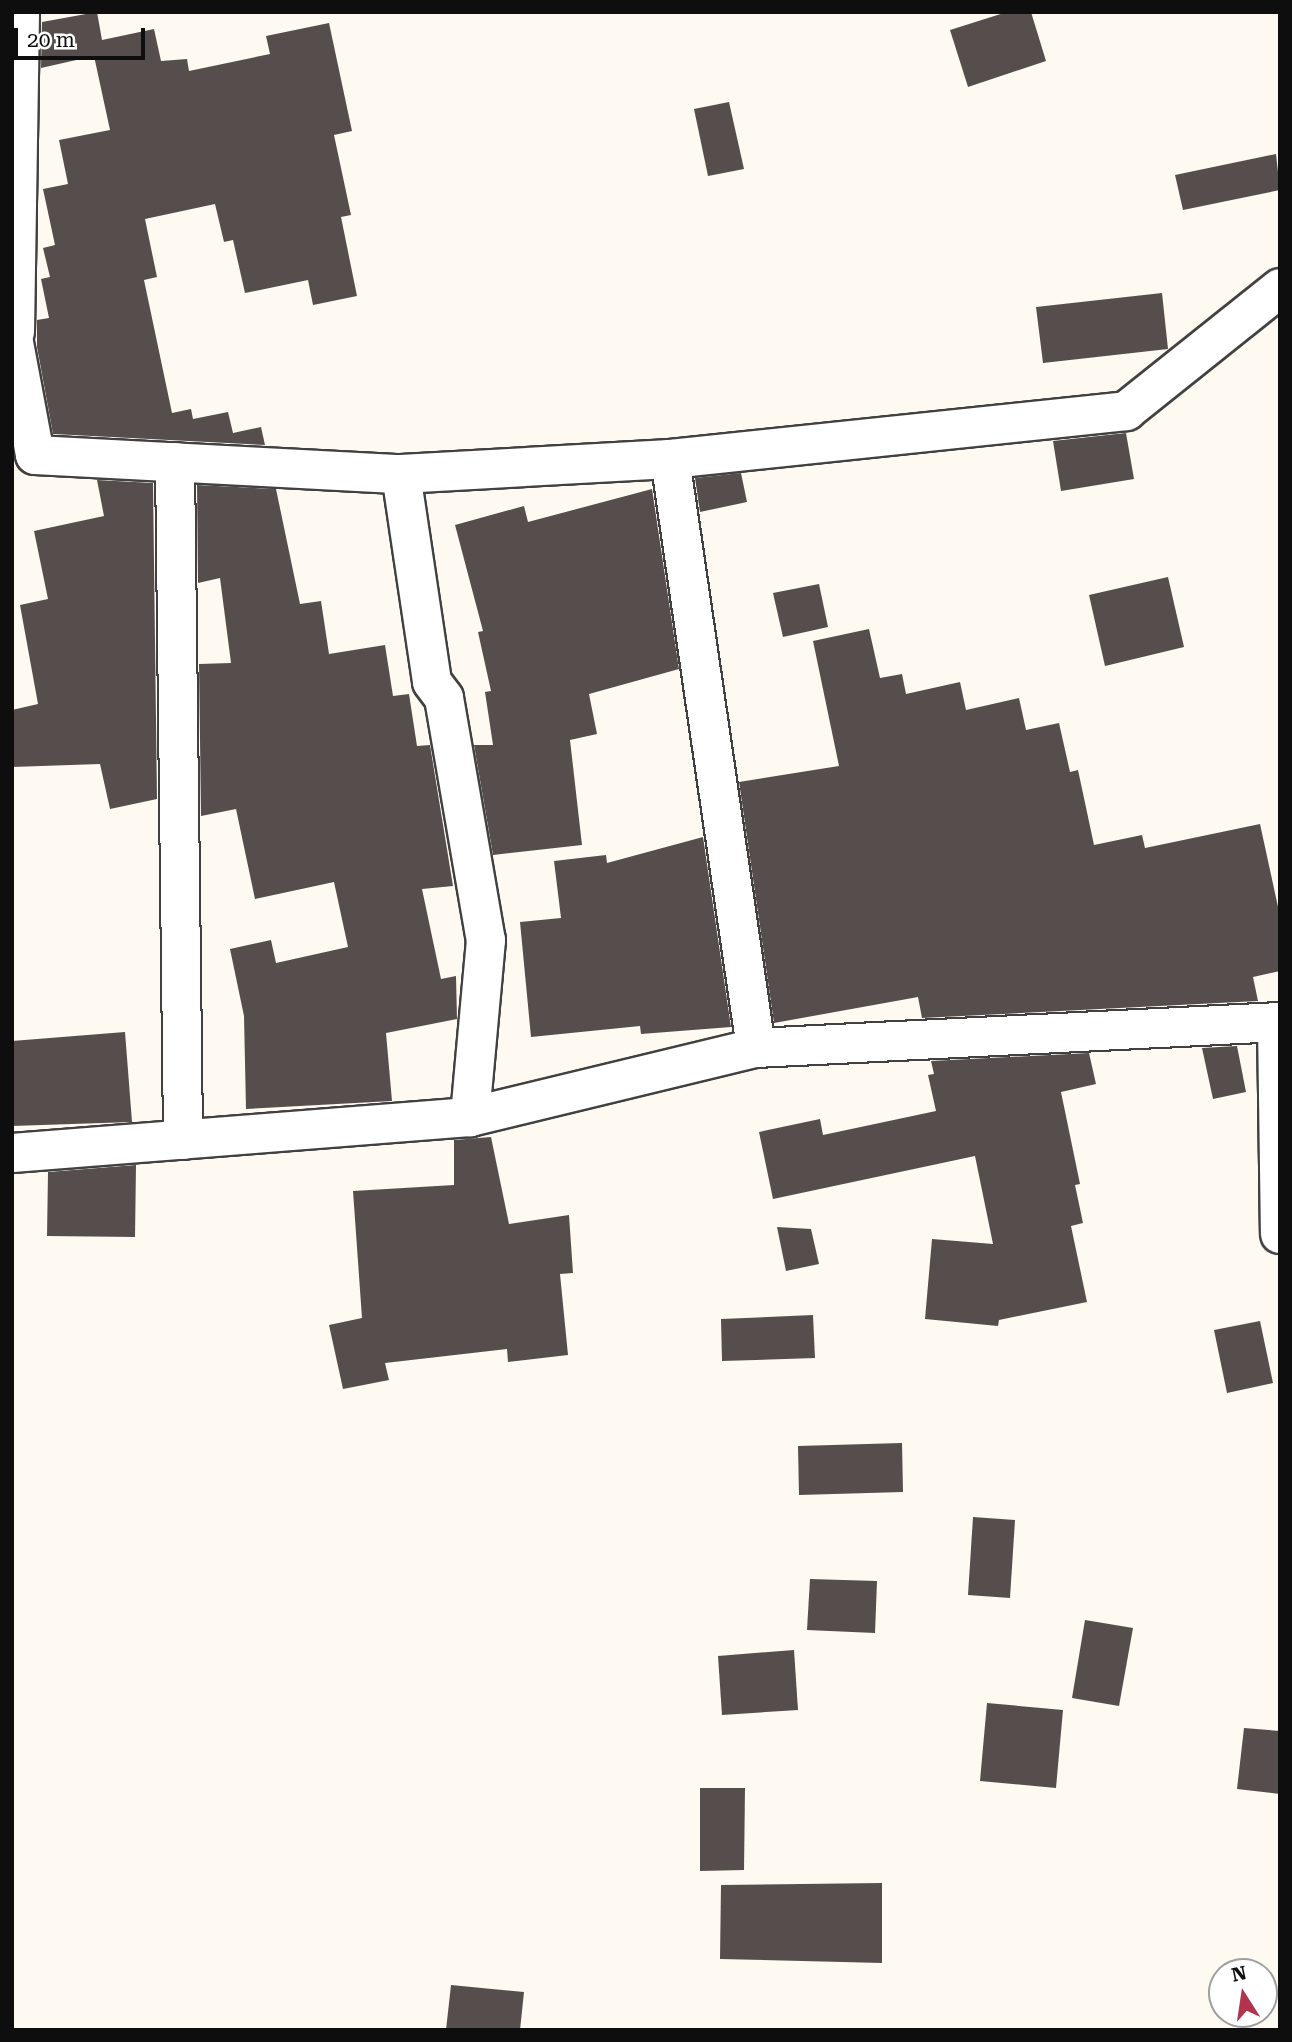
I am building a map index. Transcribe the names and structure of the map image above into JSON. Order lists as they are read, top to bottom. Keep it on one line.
{"scale_bar":"20 m","north":"top"}
